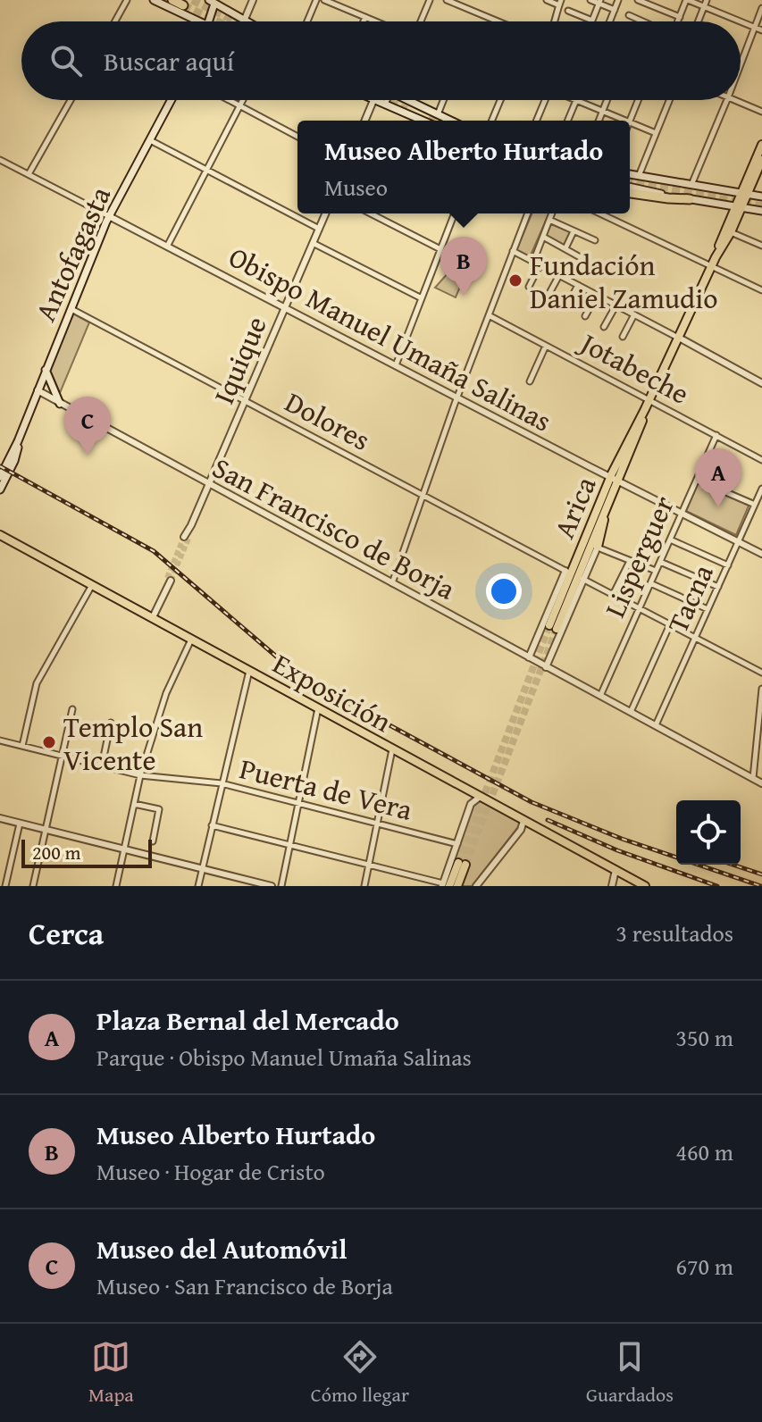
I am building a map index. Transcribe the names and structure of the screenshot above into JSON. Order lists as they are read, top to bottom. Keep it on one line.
{"streets":{"main road":["Antofagasta","Arica","Exposición"],"street":["Obispo Manuel Umaña Salinas","Iquique","Jotabeche","Dolores","San Francisco de Borja","Lisperguer","Tacna","Puerta de Vera"]},"crossings":[["Antofagasta","Obispo Manuel Umaña Salinas"],["Antofagasta","Dolores"],["Antofagasta","San Francisco de Borja"],["Obispo Manuel Umaña Salinas","Iquique"],["Obispo Manuel Umaña Salinas","Arica"],["Obispo Manuel Umaña Salinas","Lisperguer"],["Obispo Manuel Umaña Salinas","Tacna"],["Iquique","Dolores"],["Iquique","San Francisco de Borja"],["Jotabeche","Arica"],["Jotabeche","Lisperguer"],["Dolores","Arica"],["Arica","San Francisco de Borja"],["San Francisco de Borja","Lisperguer"],["San Francisco de Borja","Tacna"]],"places":["Fundación Daniel Zamudio","Templo San Vicente"],"scale_bar":"200 m","page":{"search":"Buscar aquí","popup":["Museo Alberto Hurtado","Museo"],"pins":["B","C","A"],"scale":"200 m","heading":["Cerca","3 resultados"],"list":[{"mark":"A","name":"Plaza Bernal del Mercado","note":"Parque · Obispo Manuel Umaña Salinas","value":"350 m"},{"mark":"B","name":"Museo Alberto Hurtado","note":"Museo · Hogar de Cristo","value":"460 m"},{"mark":"C","name":"Museo del Automóvil","note":"Museo · San Francisco de Borja","value":"670 m"}],"nav":["Mapa","Cómo llegar","Guardados"]}}
